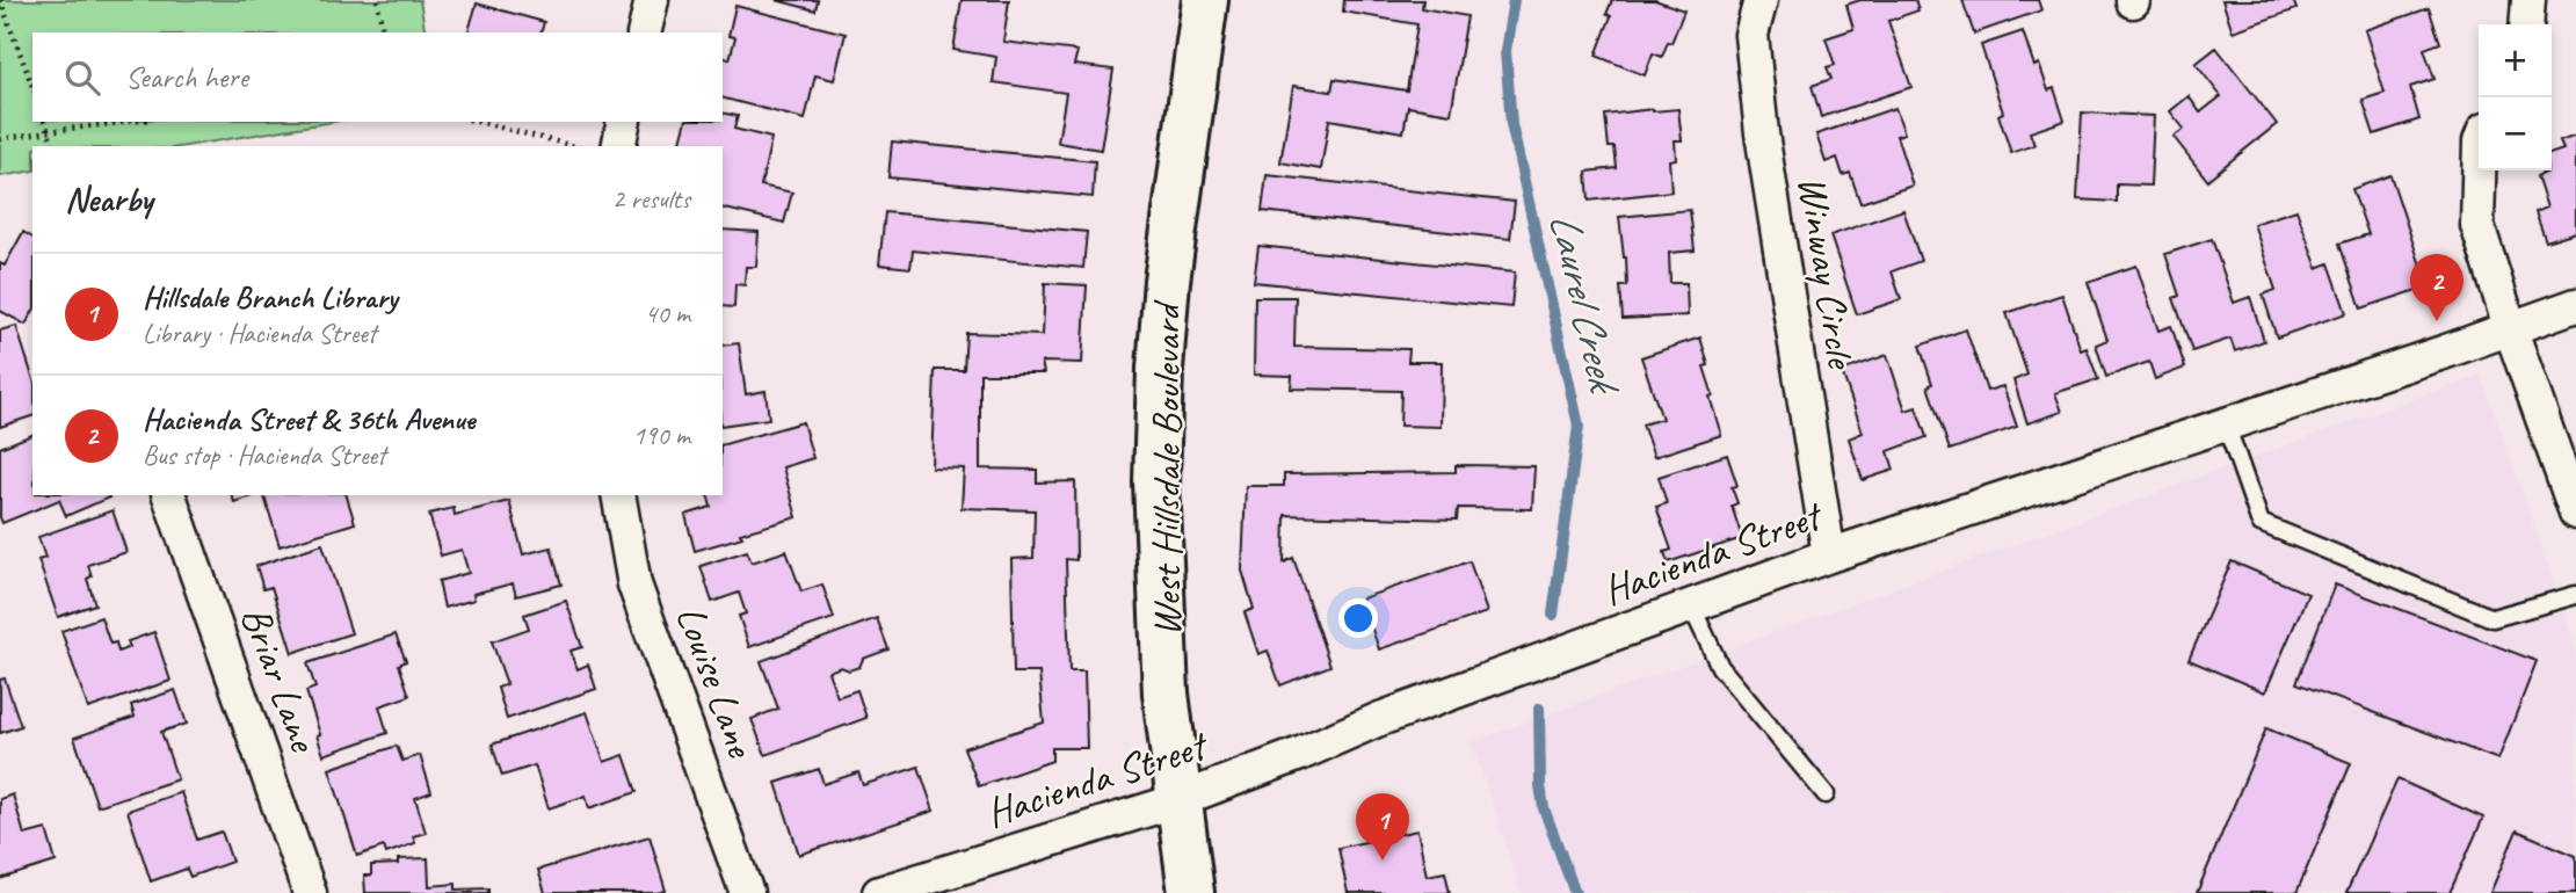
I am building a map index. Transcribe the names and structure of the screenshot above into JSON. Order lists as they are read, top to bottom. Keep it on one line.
{"streets":{"main road":["West Hillsdale Boulevard"],"street":["Winway Circle","Hacienda Street","Briar Lane","Louise Lane"]},"crossings":[["Winway Circle","Hacienda Street"],["West Hillsdale Boulevard","Hacienda Street"]],"water":["Laurel Creek"],"page":{"map_buttons":["+","−"],"search":"Search here","heading":["Nearby","2 results"],"list":[{"mark":"1","name":"Hillsdale Branch Library","note":"Library · Hacienda Street","value":"40 m"},{"mark":"2","name":"Hacienda Street & 36th Avenue","note":"Bus stop · Hacienda Street","value":"190 m"}],"pins":["2","1"]}}
